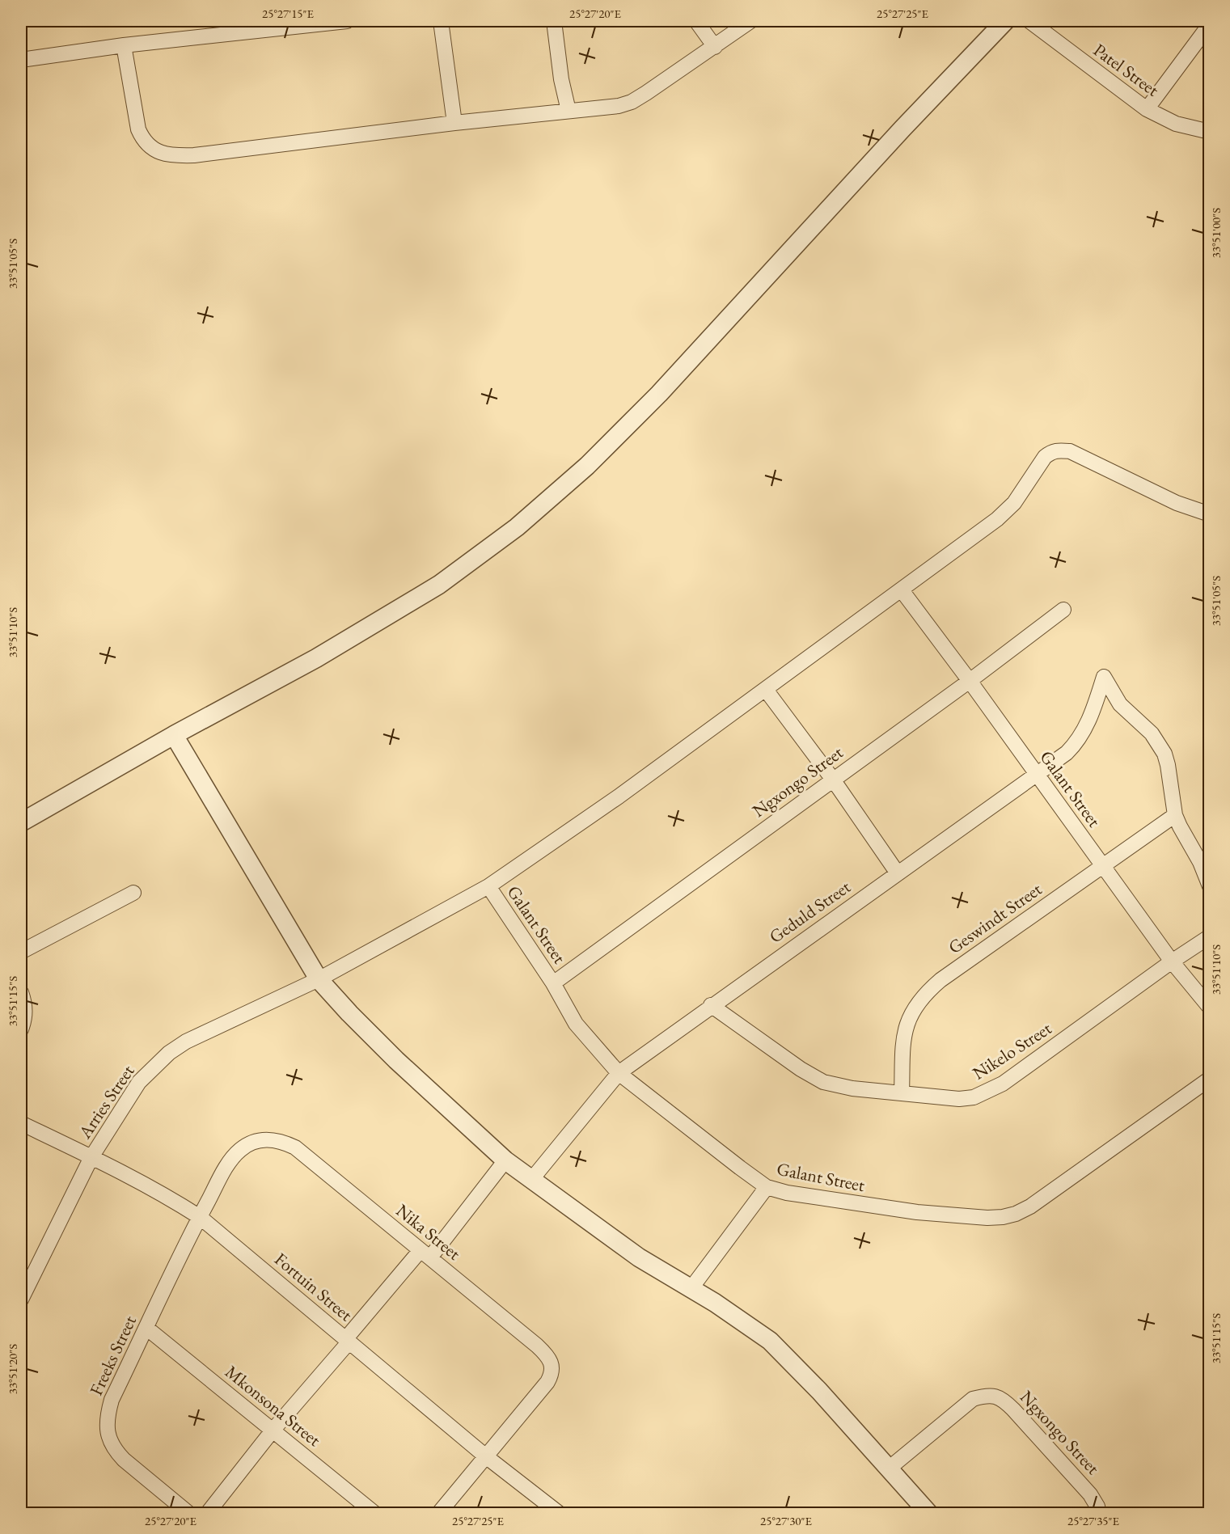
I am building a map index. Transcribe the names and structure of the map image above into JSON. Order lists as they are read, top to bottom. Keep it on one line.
{"streets":{"street":["Patel Street","Ngxongo Street","Galant Street","Geduld Street","Geswindt Street","Nikelo Street","Arries Street","Nika Street","Fortuin Street","Freeks Street","Mkonsona Street"]},"crossings":[["Ngxongo Street","Galant Street"],["Galant Street","Geduld Street"],["Galant Street","Geswindt Street"],["Galant Street","Nikelo Street"],["Galant Street","Arries Street"],["Geduld Street","Geswindt Street"],["Geduld Street","Nikelo Street"],["Geswindt Street","Nikelo Street"],["Arries Street","Fortuin Street"],["Nika Street","Fortuin Street"],["Nika Street","Freeks Street"],["Fortuin Street","Freeks Street"],["Freeks Street","Mkonsona Street"]],"coordinates":["25°27'15\"E","25°27'20\"E","25°27'25\"E","33°51'00\"S","33°51'05\"S","33°51'10\"S","33°51'15\"S","33°51'20\"S","25°27'30\"E","25°27'35\"E"]}
